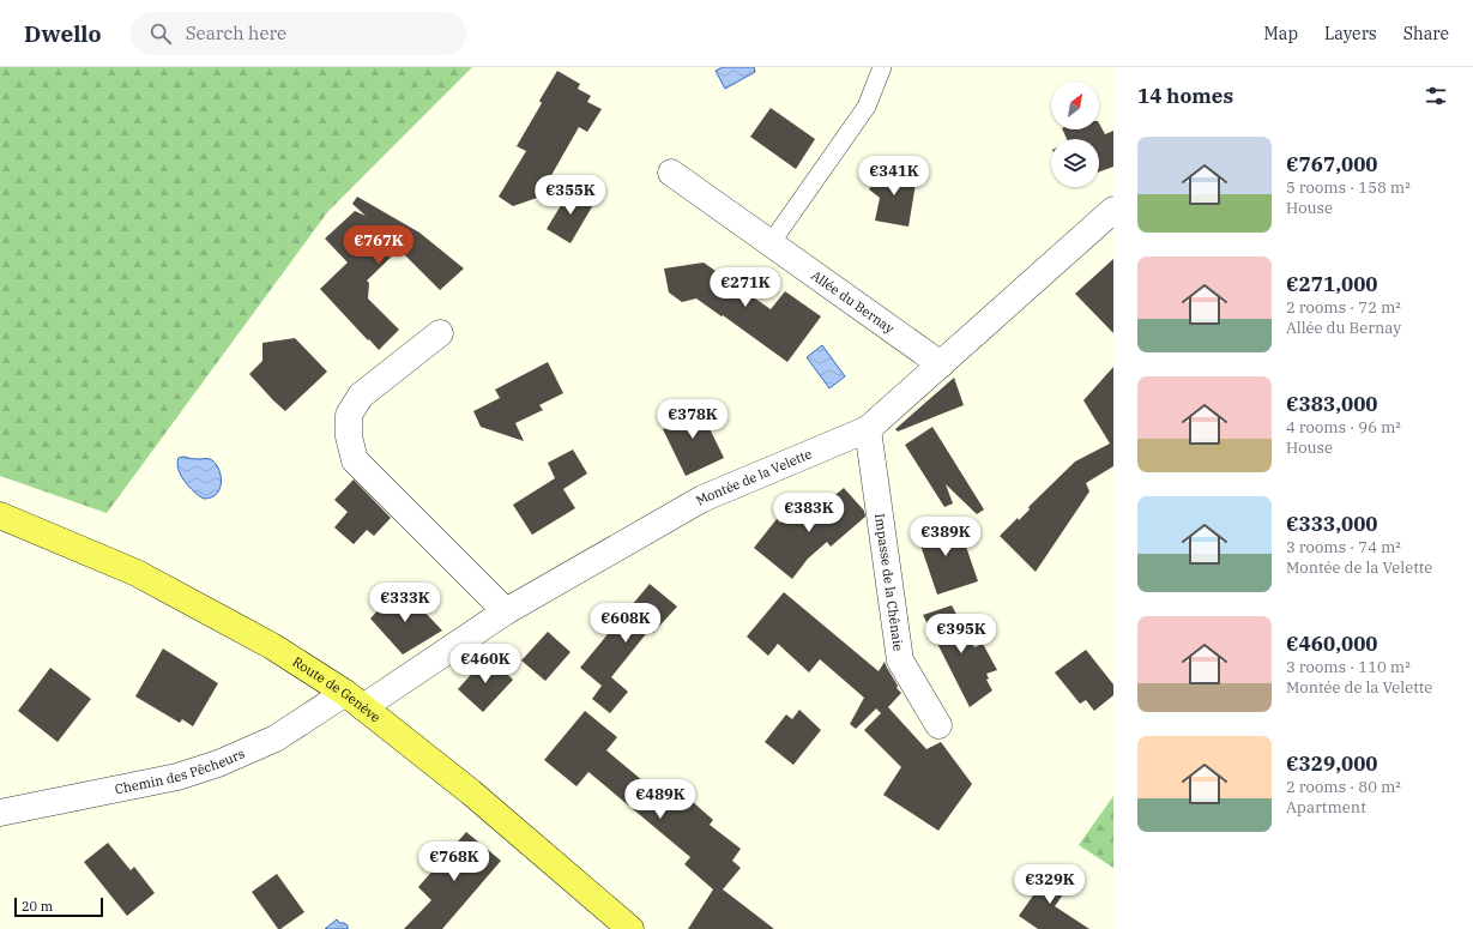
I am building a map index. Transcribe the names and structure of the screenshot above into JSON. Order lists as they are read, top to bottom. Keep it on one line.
{"streets":{"main road":["Route de Genève"],"street":["Allée du Bernay","Montée de la Velette","Impasse de la Chênaie","Chemin des Pêcheurs"]},"crossings":[["Allée du Bernay","Montée de la Velette"],["Montée de la Velette","Impasse de la Chênaie"],["Montée de la Velette","Route de Genève"],["Montée de la Velette","Chemin des Pêcheurs"],["Route de Genève","Chemin des Pêcheurs"]],"scale_bar":"20 m","north":"top right","page":{"header":"Dwello","search":"Search here","nav":["Map","Layers","Share"],"heading":"14 homes","list":[{"name":"€767,000","note":"5 rooms · 158 m² · House"},{"name":"€271,000","note":"2 rooms · 72 m² · Allée du Bernay"},{"name":"€383,000","note":"4 rooms · 96 m² · House"},{"name":"€333,000","note":"3 rooms · 74 m² · Montée de la Velette"},{"name":"€460,000","note":"3 rooms · 110 m² · Montée de la Velette"},{"name":"€329,000","note":"2 rooms · 80 m² · Apartment"}],"price":["€341K","€355K","€767K","€271K","€378K","€383K","€389K","€333K","€608K","€395K","€460K","€489K","€768K","€329K"],"scale":"20 m"}}
